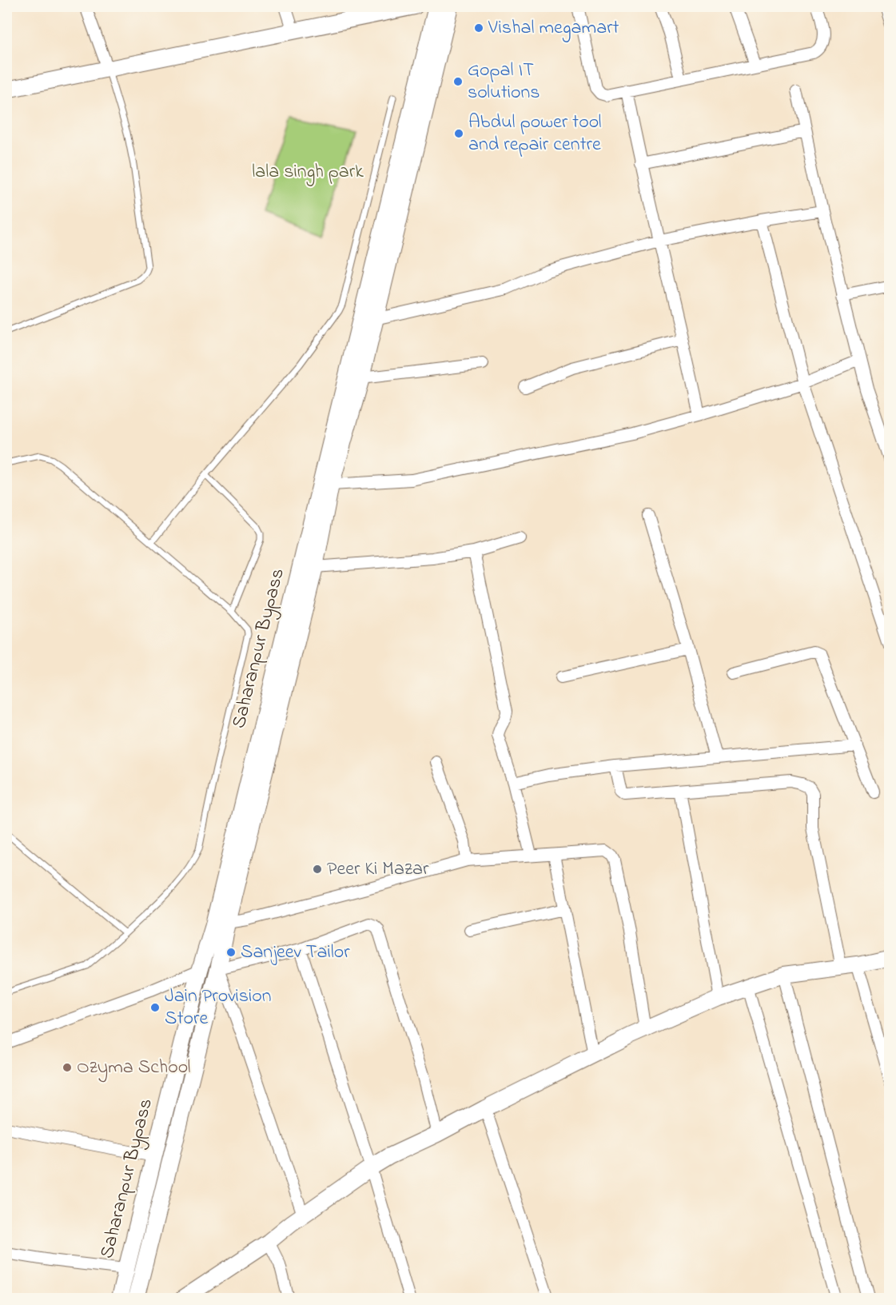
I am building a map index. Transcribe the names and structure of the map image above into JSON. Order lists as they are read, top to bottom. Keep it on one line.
{"streets":{"main road":["Saharanpur Bypass"]},"parks":["lala singh park"],"places":["Vishal megamart","Gopal IT solutions","Abdul power tool and repair centre","Peer Ki Mazar","Sanjeev Tailor","Jain Provision Store","Ozyma School"]}
